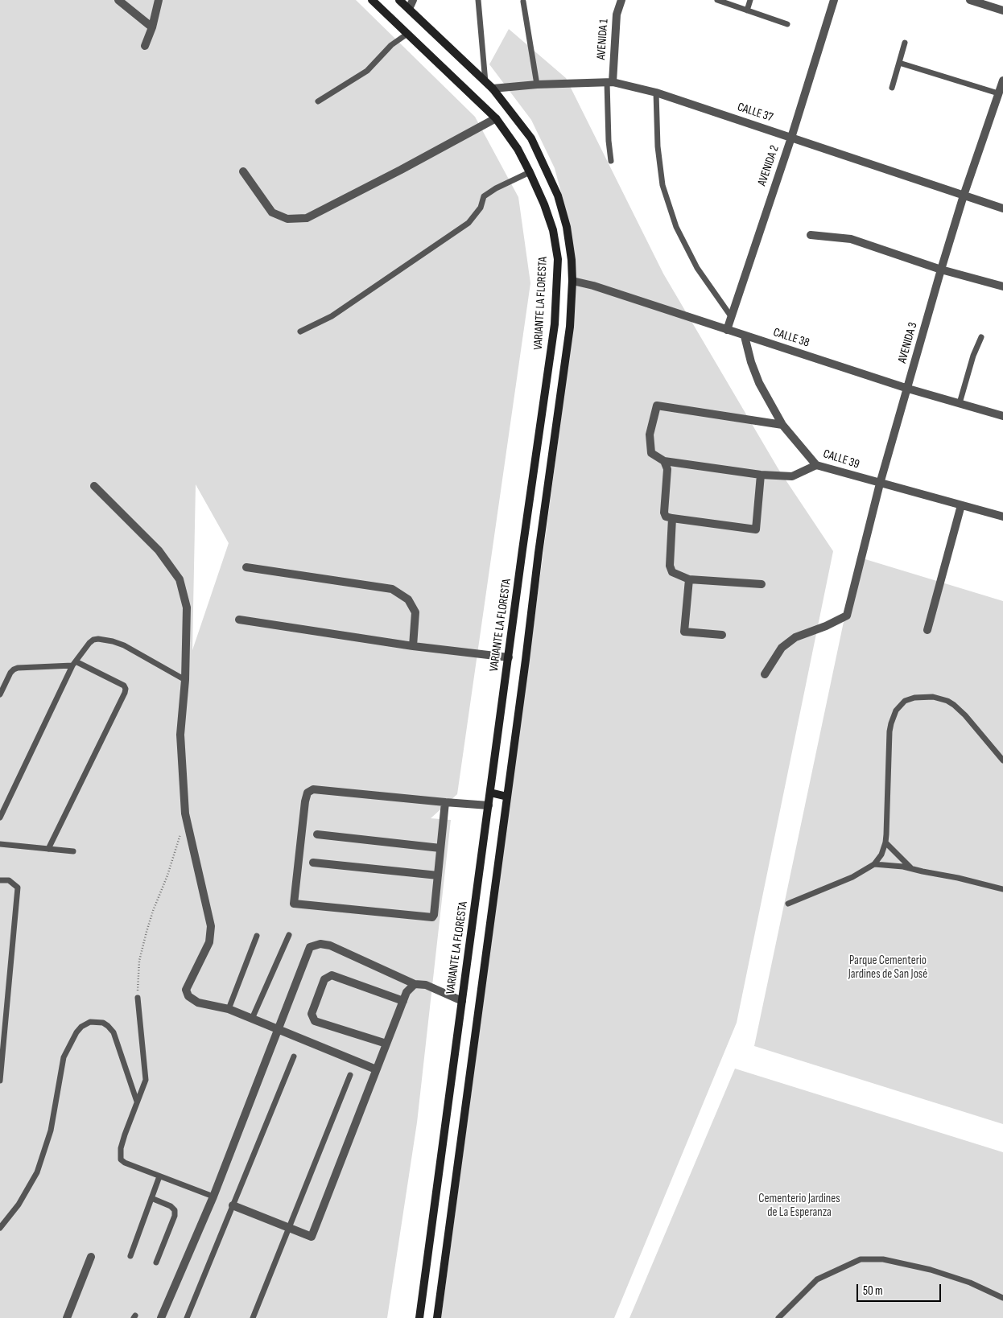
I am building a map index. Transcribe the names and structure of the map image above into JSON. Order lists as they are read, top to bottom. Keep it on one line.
{"streets":{"main road":["VARIANTE LA FLORESTA"],"street":["AVENIDA 1","CALLE 37","AVENIDA 2","CALLE 38","AVENIDA 3","CALLE 39"]},"crossings":[["AVENIDA 1","CALLE 37"],["CALLE 37","AVENIDA 2"],["CALLE 37","AVENIDA 3"],["CALLE 38","AVENIDA 3"],["CALLE 38","CALLE 39"],["AVENIDA 3","CALLE 39"]],"parks":["Parque Cementerio Jardines de San José","Cementerio Jardines de La Esperanza"],"scale_bar":"50 m"}
